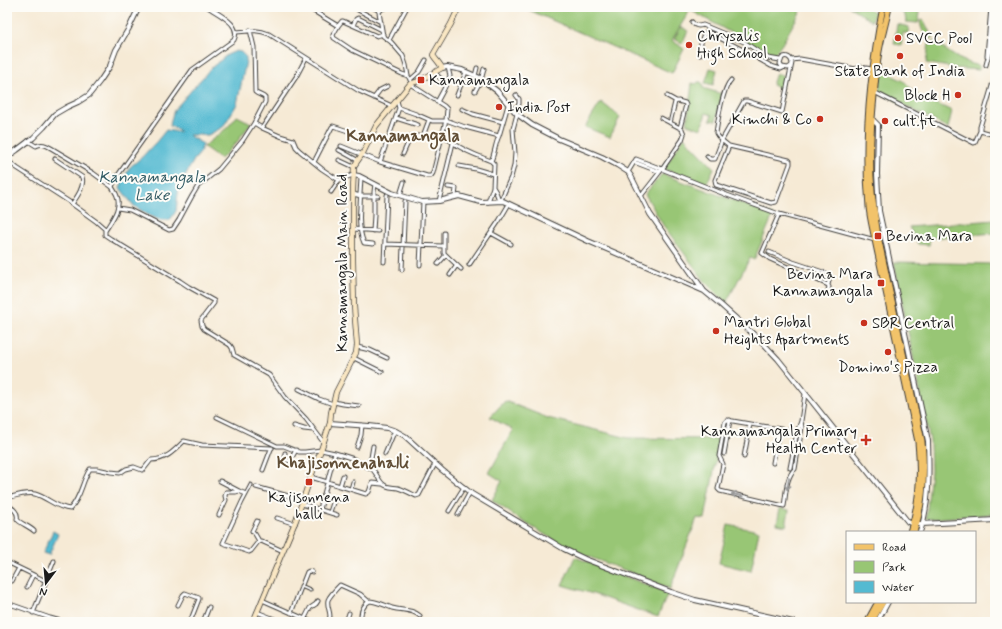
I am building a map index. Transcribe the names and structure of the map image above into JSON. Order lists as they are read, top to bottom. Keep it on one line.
{"streets":{"main road":["Kannamangala Main Road"]},"districts":["Kannamangala","Khajisonnenahalli"],"water":["Kannamangala Lake"],"places":{"other":["SVCC Pool","Chrysalis High School","State Bank of India","Block H","India Post","Kimchi & Co","cult.fit","SBR Central","Mantri Global Heights Apartments","Domino's Pizza"],"transit":["Kannamangala","Bevina Mara","Bevina Mara Kannamangala","Kajisonnena halli"],"health":["Kannamangala Primary Health Center"]},"legend":["Road","Park","Water"],"north":"bottom"}
